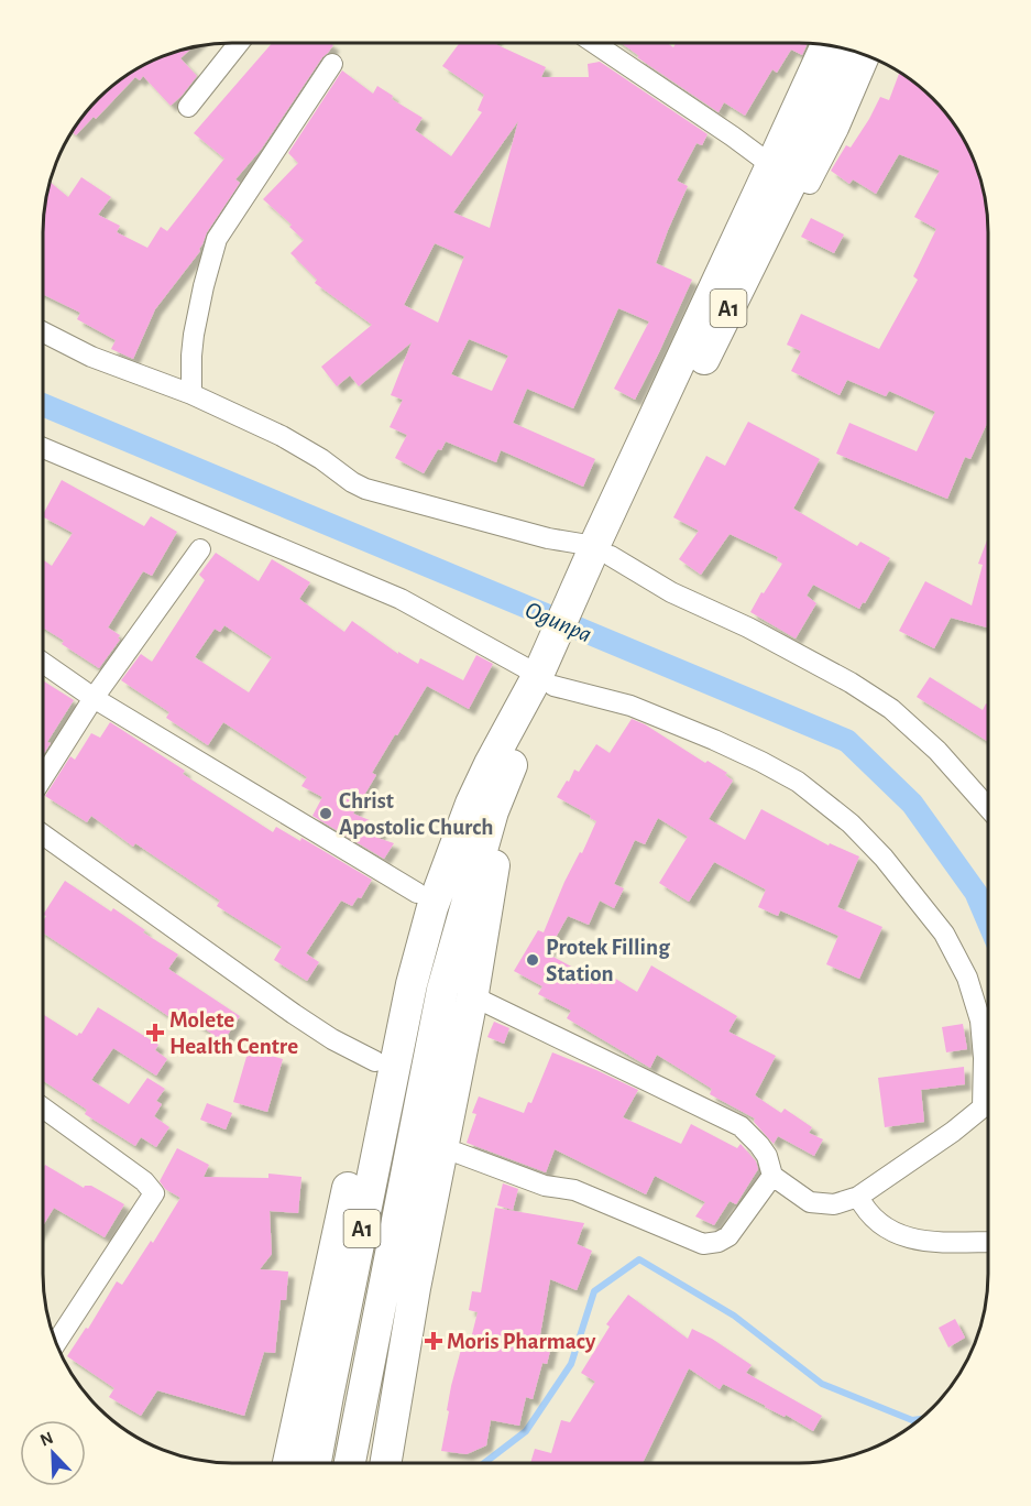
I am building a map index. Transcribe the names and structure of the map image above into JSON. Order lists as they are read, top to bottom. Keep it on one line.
{"streets":{"highway":["A1"]},"water":["Ogunpa"],"places":{"other":["Christ Apostolic Church","Protek Filling Station"],"health":["Molete Health Centre","Moris Pharmacy"]},"north":"top left"}
